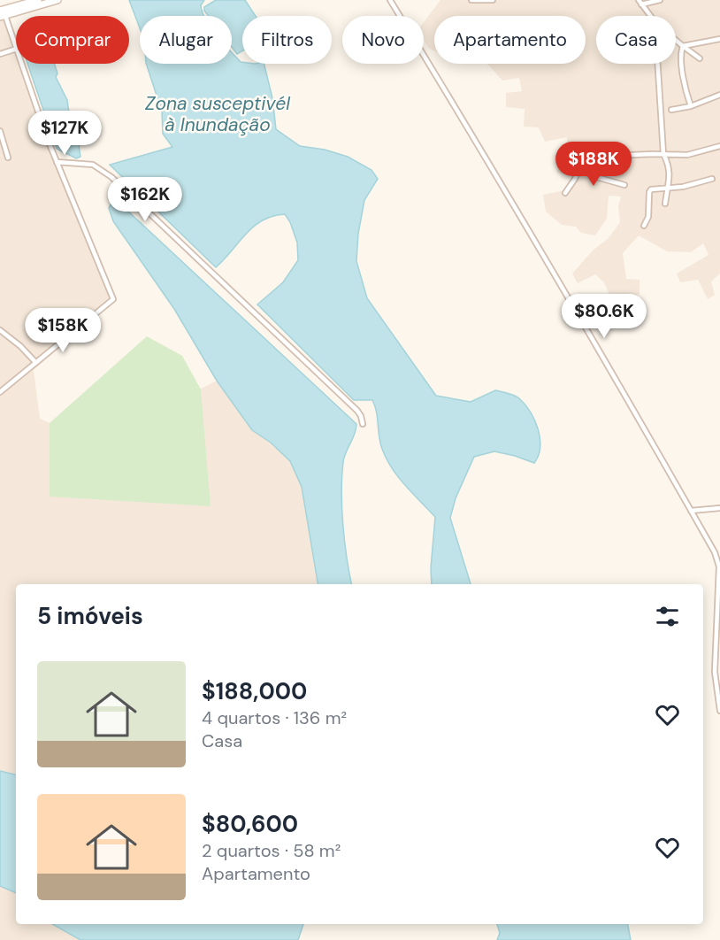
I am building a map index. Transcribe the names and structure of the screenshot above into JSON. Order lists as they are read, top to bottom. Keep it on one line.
{"water":["Zona susceptivél à Inundação"],"page":{"chip":["Comprar","Alugar","Filtros","Novo","Apartamento","Casa"],"price":["$127K","$188K","$162K","$80.6K","$158K"],"heading":"5 imóveis","list":[{"name":"$188,000","note":"4 quartos · 136 m² · Casa"},{"name":"$80,600","note":"2 quartos · 58 m² · Apartamento"}]}}
